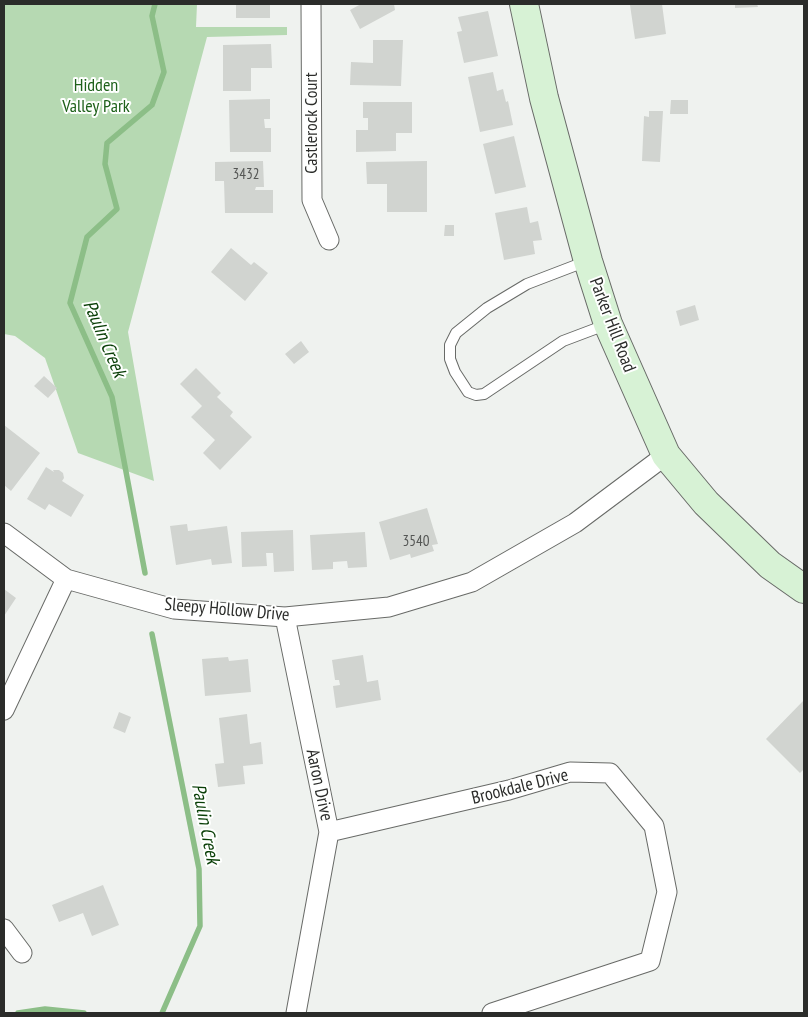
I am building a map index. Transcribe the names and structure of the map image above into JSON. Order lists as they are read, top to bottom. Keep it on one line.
{"streets":{"street":["Castlerock Court","Parker Hill Road","Sleepy Hollow Drive","Aaron Drive","Brookdale Drive"]},"crossings":[["Parker Hill Road","Sleepy Hollow Drive"],["Sleepy Hollow Drive","Aaron Drive"],["Aaron Drive","Brookdale Drive"]],"water":["Paulin Creek"],"parks":["Hidden Valley Park"],"house_numbers":["3432","3540"]}
